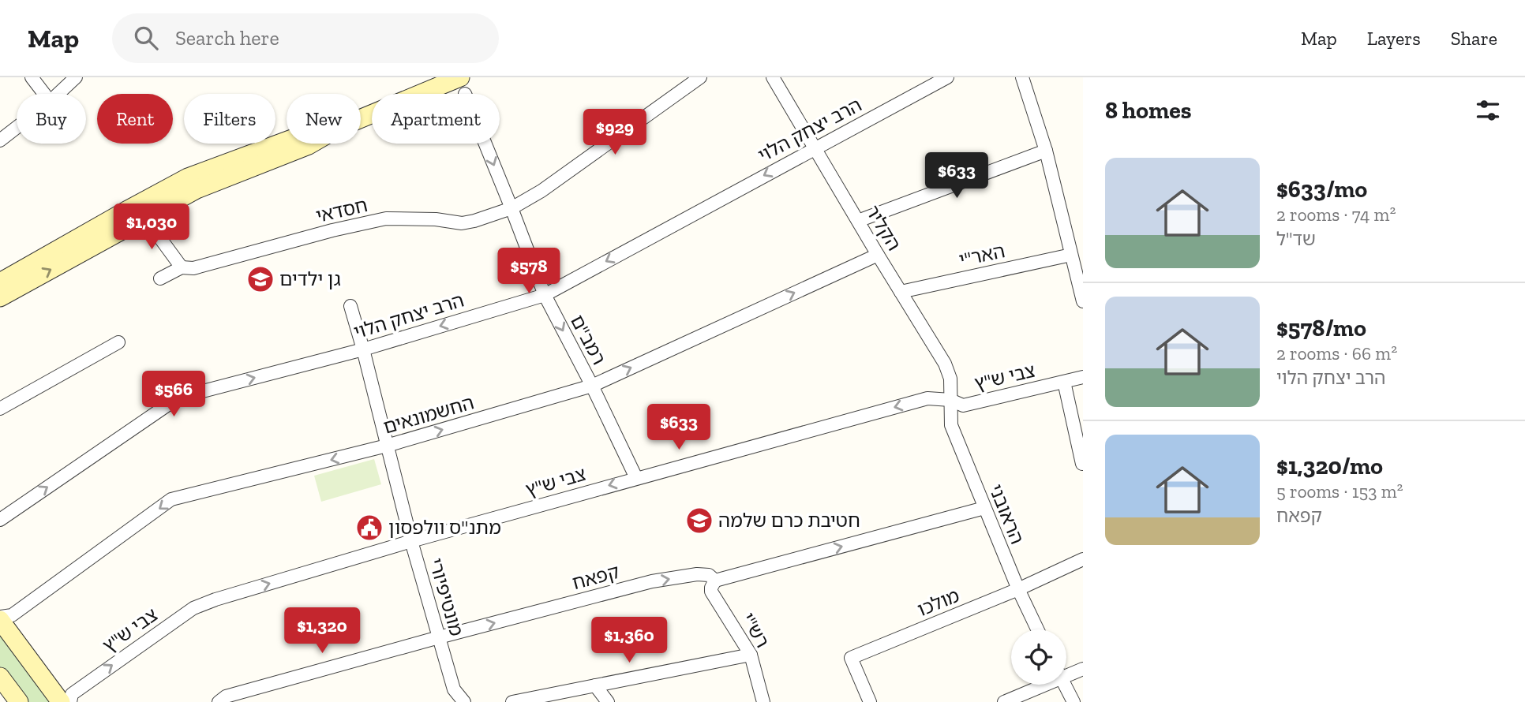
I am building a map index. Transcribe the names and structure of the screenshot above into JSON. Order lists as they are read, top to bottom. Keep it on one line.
{"streets":{"street":["הרב יצחק הלוי","חסדאי","הקליר","האר\"י","רמב\"ם","צבי ש\"ץ","החשמונאים","הראובני","קפאח","מונטיפיורי","מולכו","רש\"י"]},"crossings":[["הרב יצחק הלוי","הקליר"],["הרב יצחק הלוי","רמב\"ם"],["הרב יצחק הלוי","מונטיפיורי"],["חסדאי","רמב\"ם"],["הקליר","האר\"י"],["הקליר","צבי ש\"ץ"],["הקליר","החשמונאים"],["הקליר","הראובני"],["רמב\"ם","צבי ש\"ץ"],["רמב\"ם","החשמונאים"],["צבי ש\"ץ","הראובני"],["צבי ש\"ץ","מונטיפיורי"],["החשמונאים","מונטיפיורי"],["הראובני","קפאח"],["הראובני","מולכו"],["קפאח","מונטיפיורי"],["קפאח","רש\"י"]],"one_way":["רמב\"ם","קפאח"],"places":{"school or university":["גן ילדים","חטיבת כרם שלמה"],"public building":["מתנ''ס וולפסון"]},"page":{"header":"Map","search":"Search here","nav":["Map","Layers","Share"],"heading":"8 homes","chip":["Buy","Rent","Filters","New","Apartment"],"price":["$929","$633","$1,030","$578","$566","$633","$1,320","$1,360"],"list":[{"name":"$633/mo","note":"2 rooms · 74 m² · שד\"ל"},{"name":"$578/mo","note":"2 rooms · 66 m² · הרב יצחק הלוי"},{"name":"$1,320/mo","note":"5 rooms · 153 m² · קפאח"}]}}
